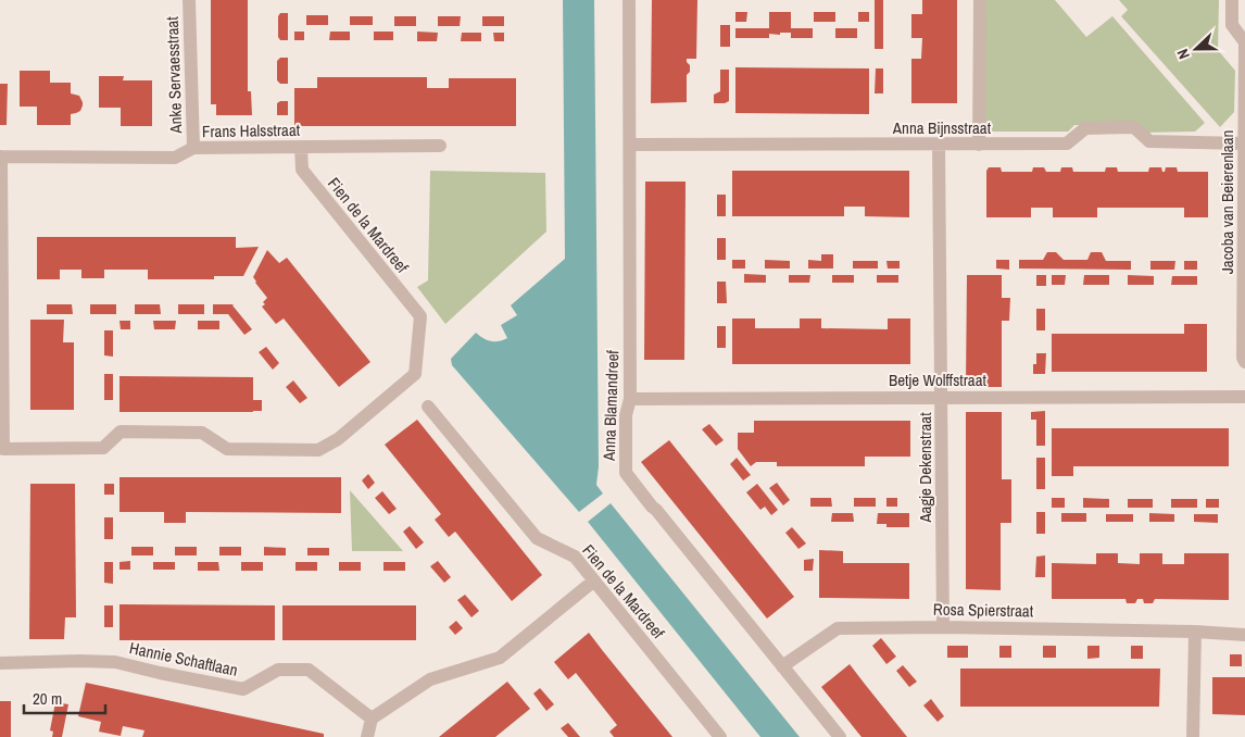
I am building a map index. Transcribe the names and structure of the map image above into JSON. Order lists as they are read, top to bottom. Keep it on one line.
{"streets":{"street":["Anke Servaesstraat","Anna Bijnsstraat","Frans Halsstraat","Jacoba van Beierenlaan","Fien de la Mardreef","Betje Wolffstraat","Anna Blamandreef","Aagje Dekenstraat","Rosa Spierstraat","Hannie Schaftlaan"]},"crossings":[["Anke Servaesstraat","Frans Halsstraat"],["Anna Bijnsstraat","Jacoba van Beierenlaan"],["Anna Bijnsstraat","Anna Blamandreef"],["Anna Bijnsstraat","Aagje Dekenstraat"],["Frans Halsstraat","Fien de la Mardreef"],["Betje Wolffstraat","Anna Blamandreef"],["Betje Wolffstraat","Aagje Dekenstraat"],["Anna Blamandreef","Rosa Spierstraat"],["Aagje Dekenstraat","Rosa Spierstraat"]],"scale_bar":"20 m","north":"left"}
